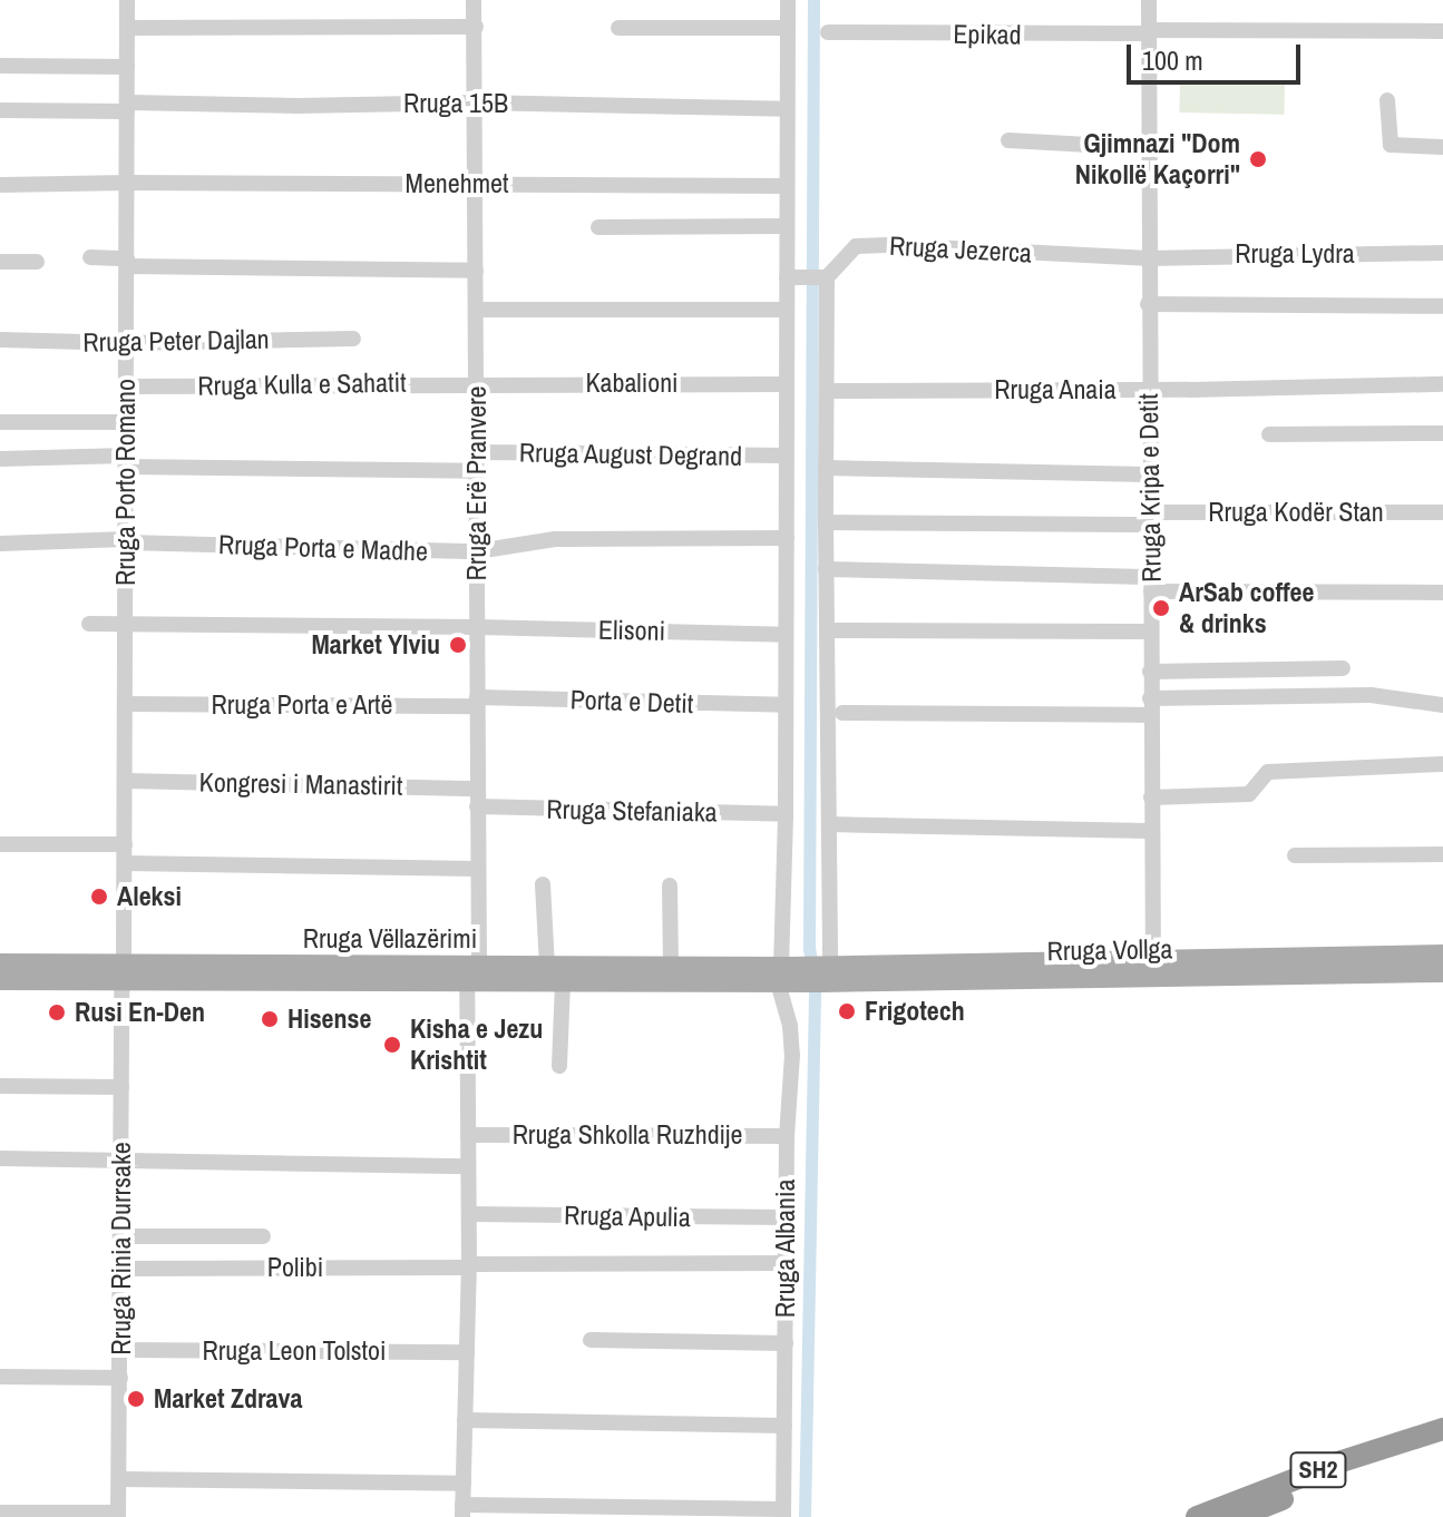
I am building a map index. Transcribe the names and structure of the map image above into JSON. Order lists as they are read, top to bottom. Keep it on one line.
{"streets":{"highway":["SH2"],"main road":["Rruga Vëllazërimi","Rruga Vollga"],"street":["Epikad","Rruga 15B","Menehmet","Rruga Jezerca","Rruga Lydra","Rruga Peter Dajlan","Kabalioni","Rruga Kulla e Sahatit","Rruga Anaia","Rruga August Degrand","Rruga Porto Romano","Rruga Erë Pranvere","Rruga Kripa e Detit","Rruga Kodër Stan","Rruga Porta e Madhe","Elisoni","Porta e Detit","Rruga Porta e Artë","Kongresi i Manastirit","Rruga Stefaniaka","Rruga Shkolla Ruzhdije","Rruga Apulia","Rruga Rinia Durrsake","Rruga Albania","Polibi","Rruga Leon Tolstoi"]},"crossings":[["Epikad","Rruga Kripa e Detit"],["Rruga 15B","Rruga Porto Romano"],["Rruga 15B","Rruga Erë Pranvere"],["Rruga 15B","Rruga Albania"],["Menehmet","Rruga Porto Romano"],["Menehmet","Rruga Erë Pranvere"],["Menehmet","Rruga Albania"],["Rruga Jezerca","Rruga Lydra"],["Rruga Jezerca","Rruga Kripa e Detit"],["Rruga Lydra","Rruga Kripa e Detit"],["Rruga Peter Dajlan","Rruga Porto Romano"],["Kabalioni","Rruga Kulla e Sahatit"],["Kabalioni","Rruga Erë Pranvere"],["Kabalioni","Rruga Albania"],["Rruga Kulla e Sahatit","Rruga Porto Romano"],["Rruga Kulla e Sahatit","Rruga Erë Pranvere"],["Rruga Anaia","Rruga Kripa e Detit"],["Rruga August Degrand","Rruga Erë Pranvere"],["Rruga August Degrand","Rruga Albania"],["Rruga Porto Romano","Rruga Porta e Madhe"],["Rruga Porto Romano","Rruga Porta e Artë"],["Rruga Porto Romano","Kongresi i Manastirit"],["Rruga Porto Romano","Rruga Vëllazërimi"],["Rruga Porto Romano","Rruga Rinia Durrsake"],["Rruga Erë Pranvere","Rruga Porta e Madhe"],["Rruga Erë Pranvere","Elisoni"],["Rruga Erë Pranvere","Porta e Detit"],["Rruga Erë Pranvere","Rruga Porta e Artë"],["Rruga Erë Pranvere","Kongresi i Manastirit"],["Rruga Erë Pranvere","Rruga Stefaniaka"],["Rruga Erë Pranvere","Rruga Vëllazërimi"],["Rruga Erë Pranvere","Rruga Shkolla Ruzhdije"],["Rruga Erë Pranvere","Rruga Apulia"],["Rruga Erë Pranvere","Polibi"],["Rruga Erë Pranvere","Rruga Leon Tolstoi"],["Rruga Kripa e Detit","Rruga Kodër Stan"],["Rruga Kripa e Detit","Rruga Vollga"],["Rruga Porta e Madhe","Rruga Albania"],["Elisoni","Rruga Albania"],["Porta e Detit","Rruga Porta e Artë"],["Porta e Detit","Rruga Albania"],["Rruga Stefaniaka","Rruga Albania"],["Rruga Vëllazërimi","Rruga Vollga"],["Rruga Vëllazërimi","Rruga Rinia Durrsake"],["Rruga Vëllazërimi","Rruga Albania"],["Rruga Vollga","Rruga Albania"],["Rruga Shkolla Ruzhdije","Rruga Albania"],["Rruga Apulia","Rruga Albania"],["Rruga Rinia Durrsake","Polibi"],["Rruga Rinia Durrsake","Rruga Leon Tolstoi"],["Rruga Albania","Polibi"]],"places":["Gjimnazi \"Dom Nikollë Kaçorri\"","ArSab coffee & drinks","Market Ylviu","Aleksi","Frigotech","Rusi En-Den","Hisense","Kisha e Jezu Krishtit","Market Zdrava"],"scale_bar":"100 m"}
